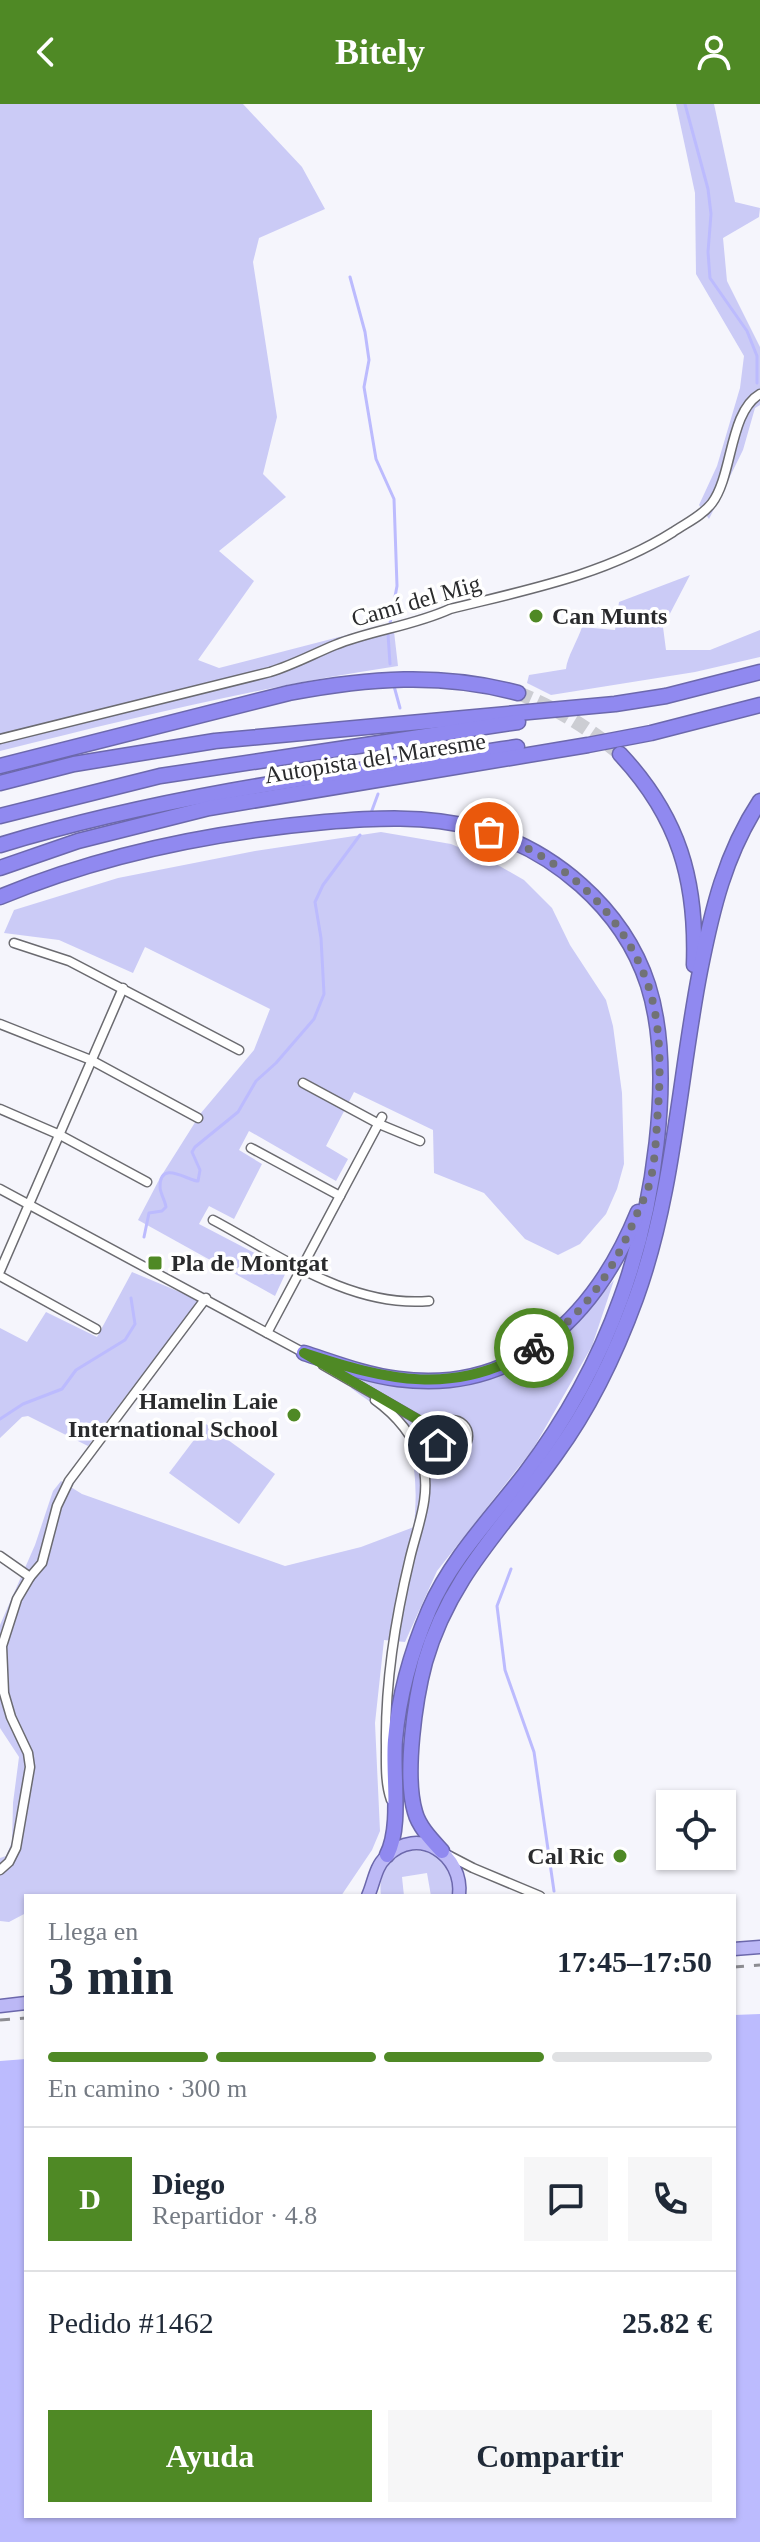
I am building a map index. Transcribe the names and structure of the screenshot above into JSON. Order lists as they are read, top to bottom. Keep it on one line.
{"streets":{"highway":["Autopista del Maresme"],"street":["Camí del Mig"]},"places":{"other":["Can Munts","Hamelin Laie International School","Cal Ric"],"transit":["Pla de Montgat"]},"page":{"header":"Bitely","heading":["3 min","Llega en","17:45–17:50"],"panel":["Diego","Repartidor · 4.8","Pedido #1462","25.82 €"],"bar":"En camino · 300 m","round":"D","buttons":["Ayuda","Compartir"]}}
